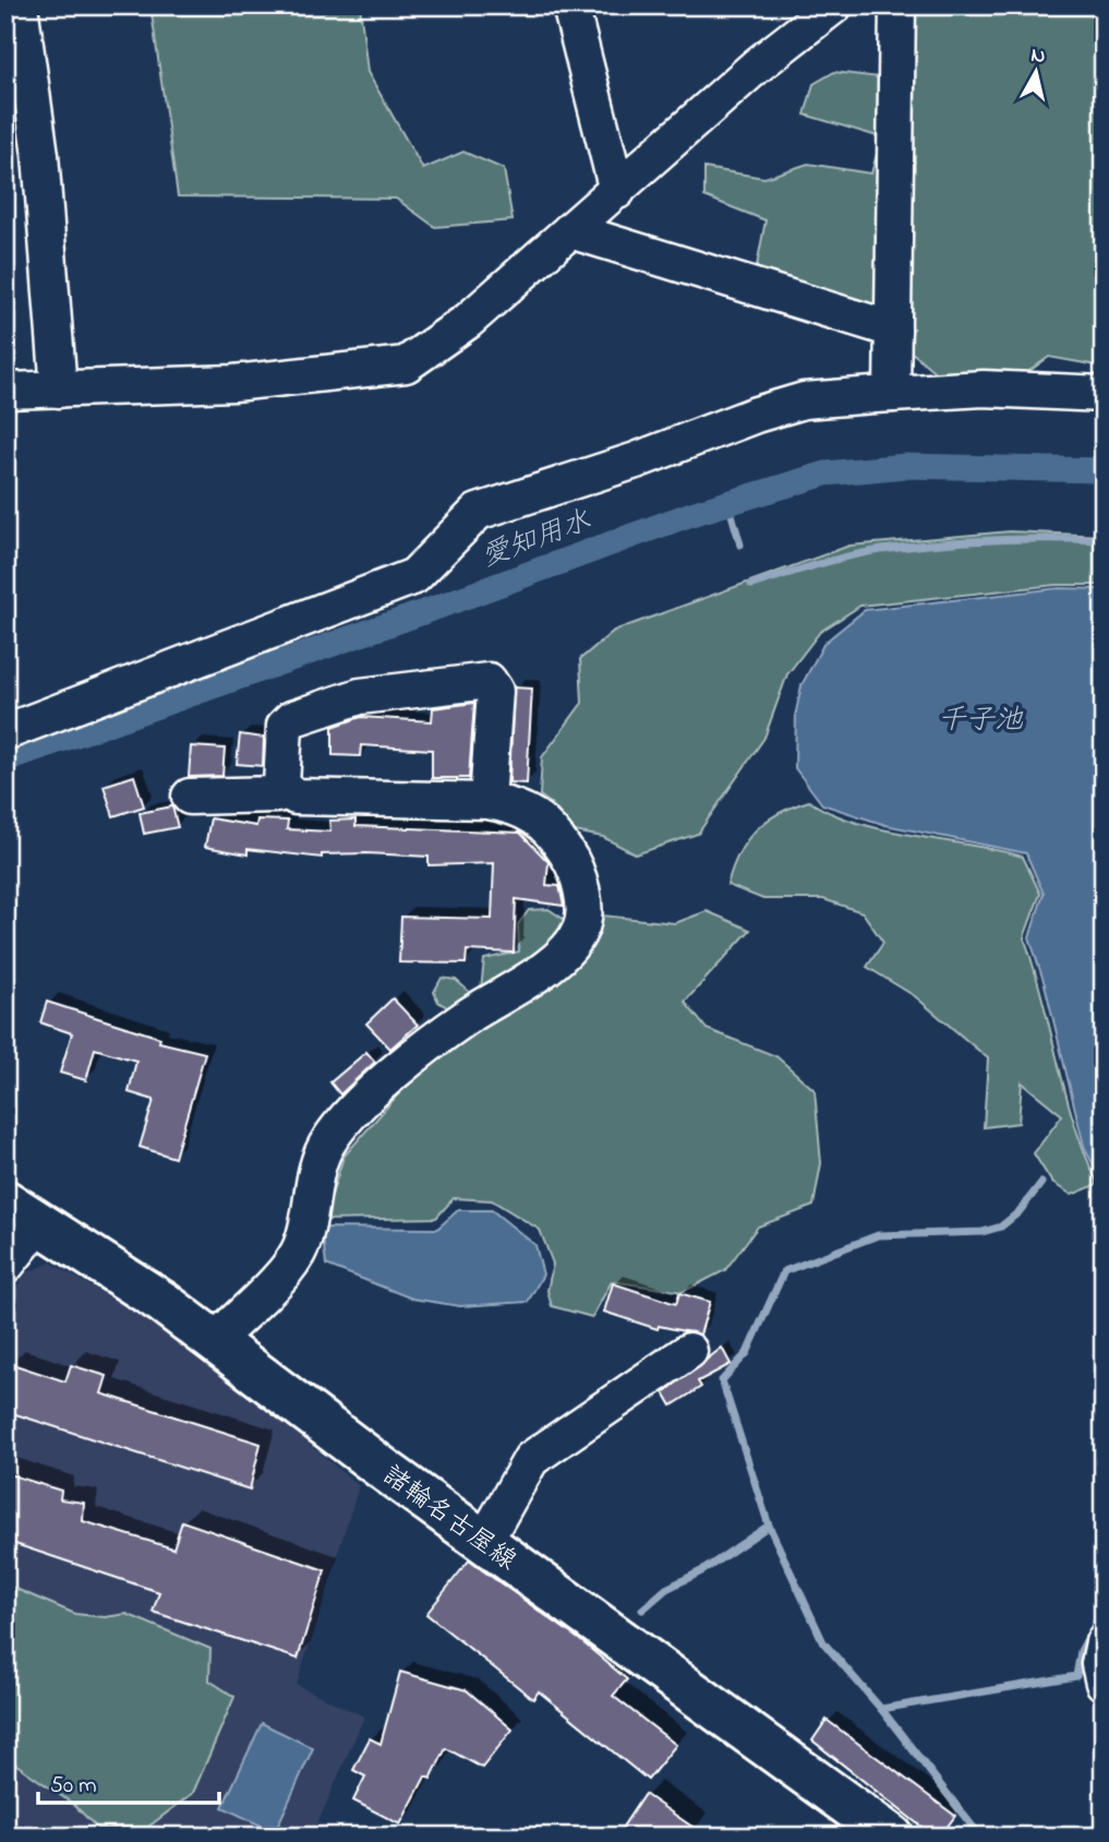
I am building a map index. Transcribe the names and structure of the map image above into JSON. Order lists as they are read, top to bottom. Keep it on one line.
{"streets":{"main road":["諸輪名古屋線"]},"water":["愛知用水","千子池"],"scale_bar":"50 m","north":"top"}
